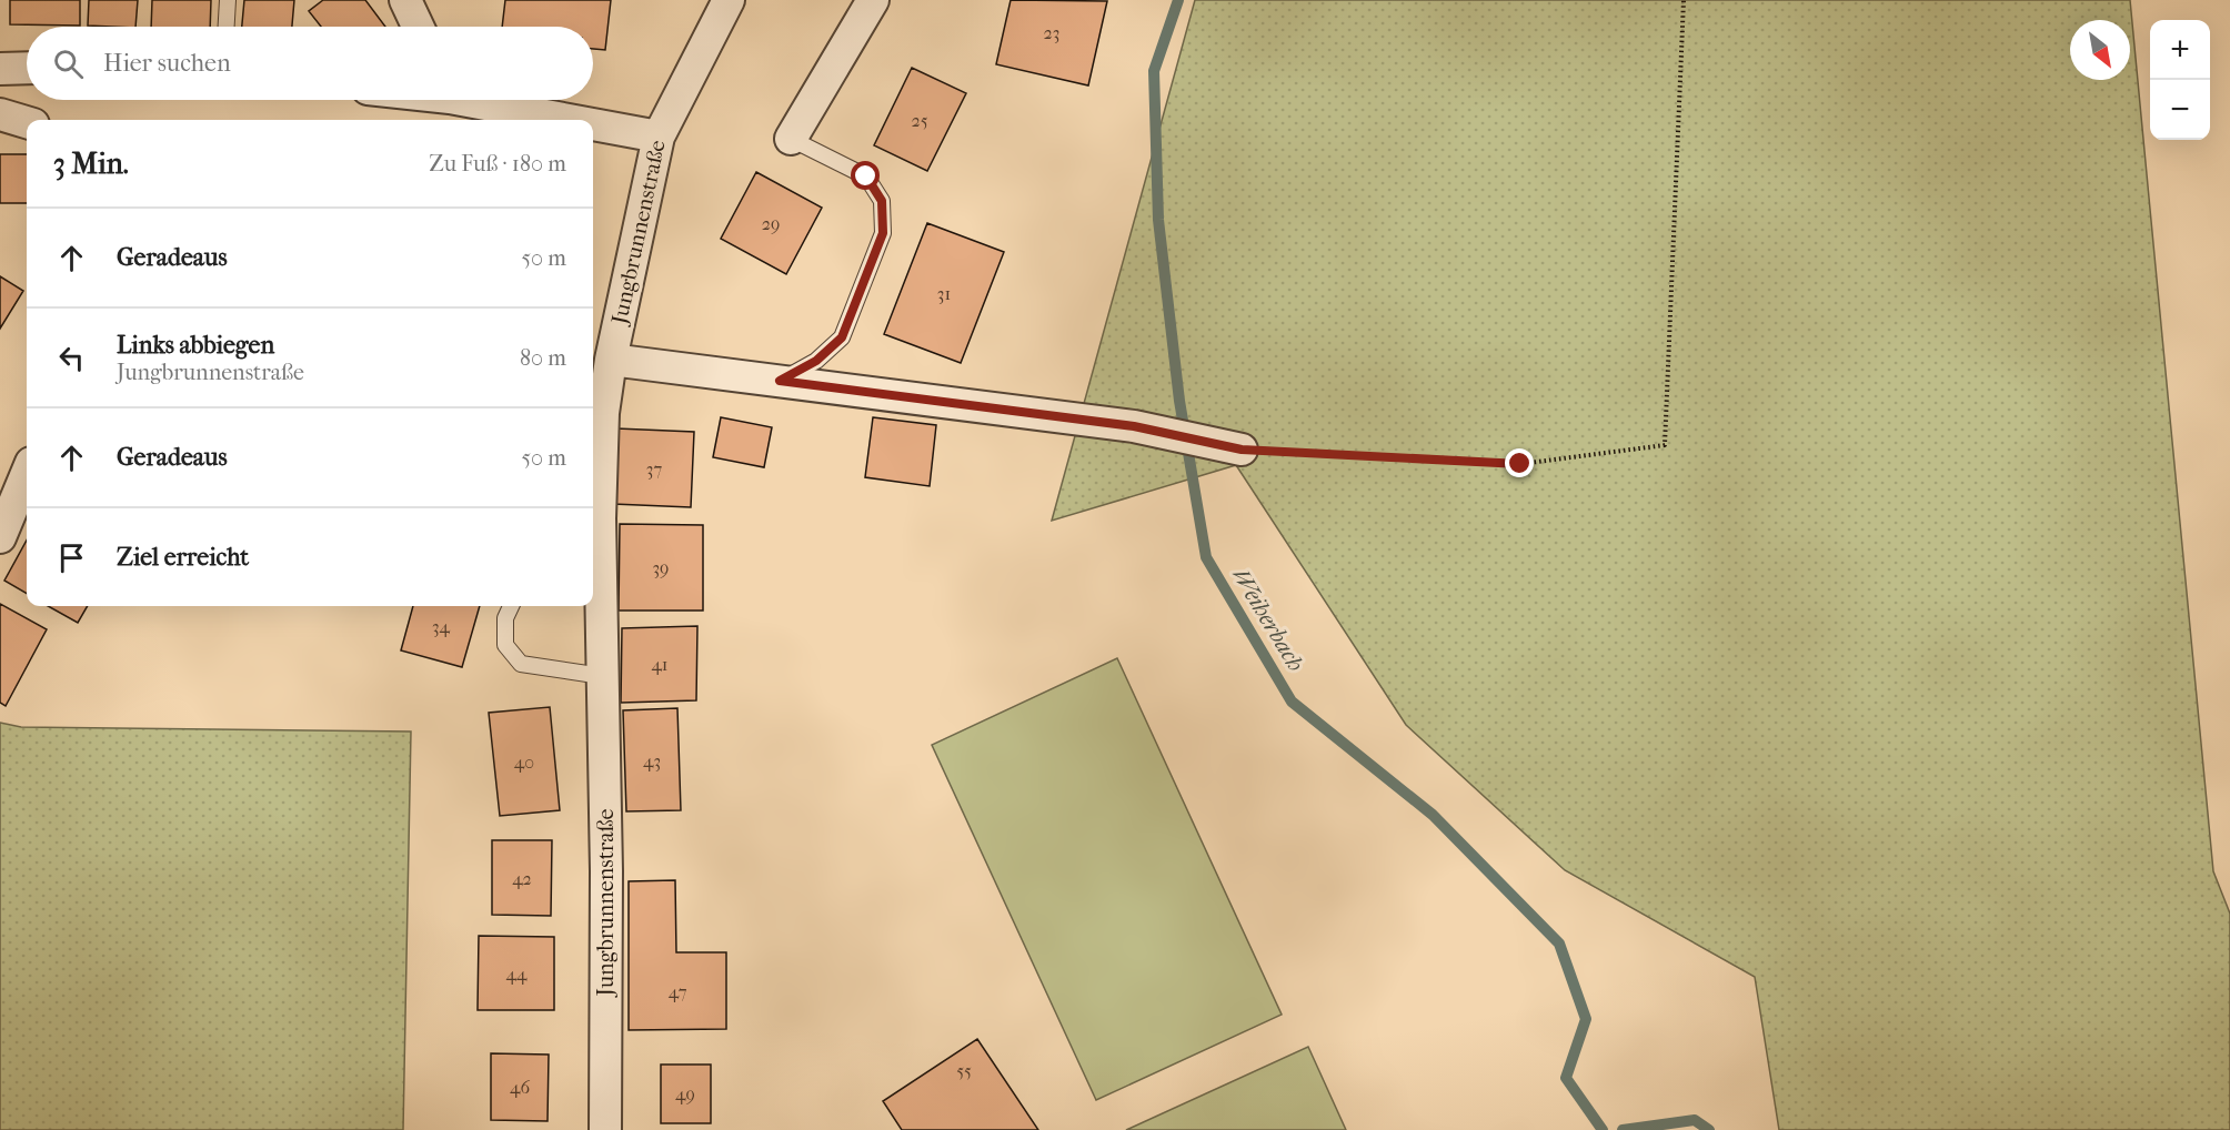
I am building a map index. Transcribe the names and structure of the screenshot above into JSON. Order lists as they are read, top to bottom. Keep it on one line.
{"streets":{"street":["Jungbrunnenstraße"]},"water":["Weiherbach"],"house_numbers":["23","25","29","31","37","39","34","41","43","40","42","44","47","55","46","49"],"north":"bottom right","page":{"map_buttons":["+","−"],"search":"Hier suchen","heading":["3 Min.","Zu Fuß · 180 m"],"list":[["Geradeaus","50 m"],["Links abbiegen","Jungbrunnenstraße","80 m"],["Geradeaus","50 m"],"Ziel erreicht"]}}
